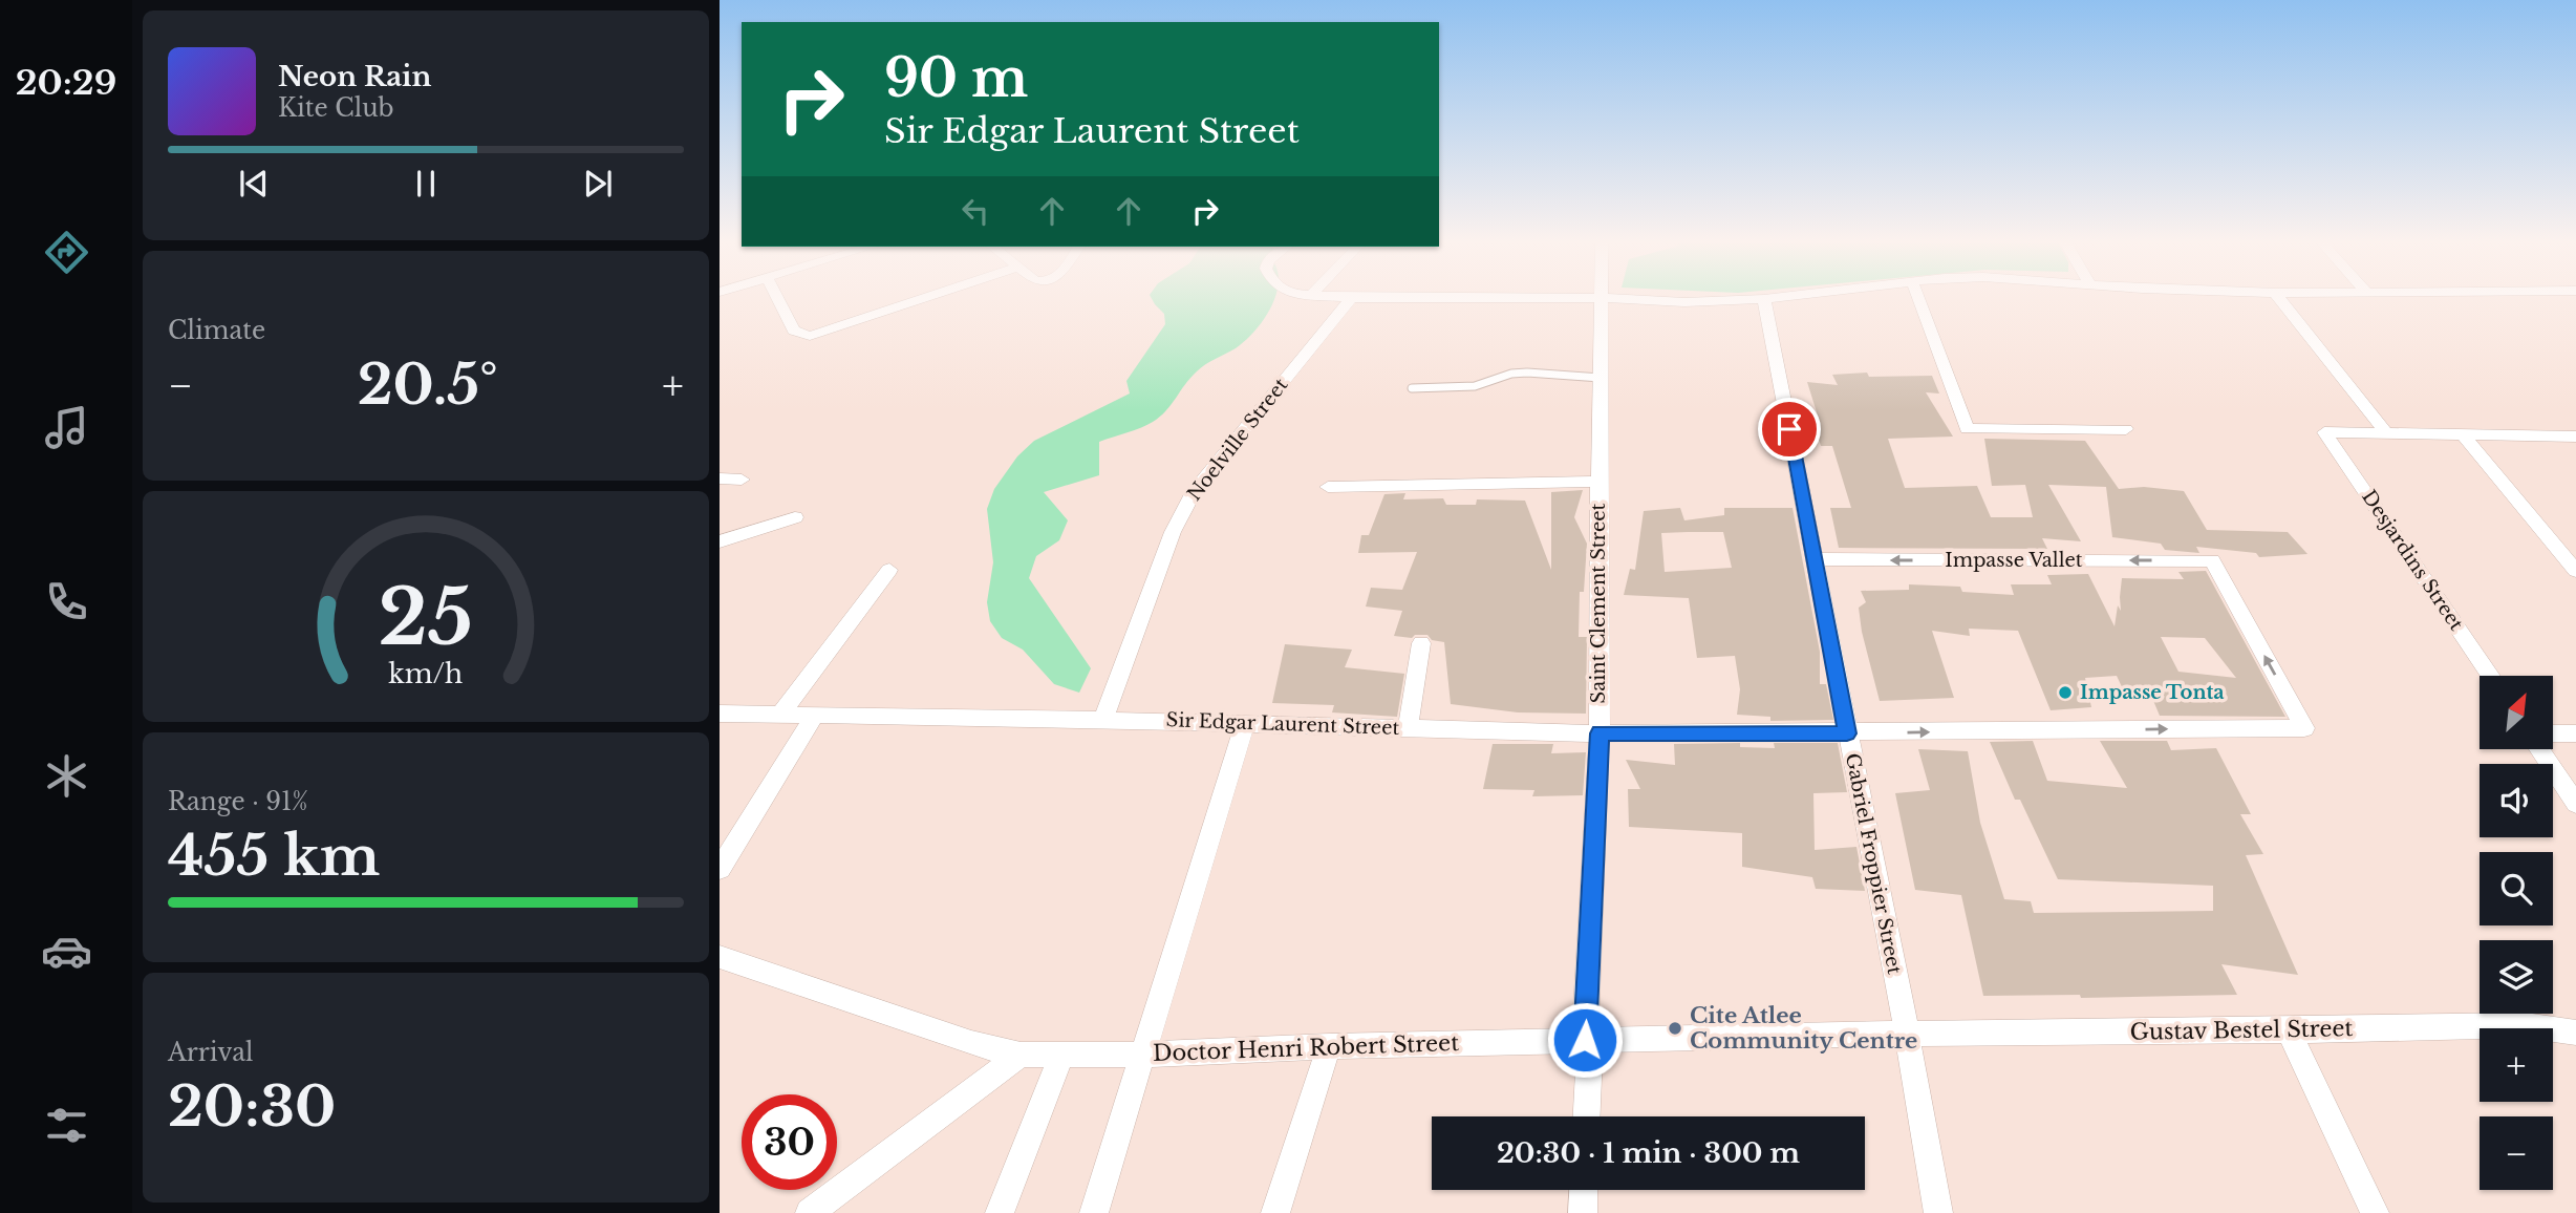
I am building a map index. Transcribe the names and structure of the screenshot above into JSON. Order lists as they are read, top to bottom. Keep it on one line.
{"streets":{"street":["Noelville Street","Impasse Vallet","Desjardins Street","Saint Clement Street","Sir Edgar Laurent Street","Gabriel Froppier Street","Gustav Bestel Street","Doctor Henri Robert Street"]},"crossings":[["Noelville Street","Sir Edgar Laurent Street"],["Impasse Vallet","Sir Edgar Laurent Street"],["Impasse Vallet","Gabriel Froppier Street"],["Saint Clement Street","Sir Edgar Laurent Street"],["Saint Clement Street","Doctor Henri Robert Street"],["Sir Edgar Laurent Street","Gabriel Froppier Street"],["Gabriel Froppier Street","Gustav Bestel Street"],["Gabriel Froppier Street","Doctor Henri Robert Street"],["Gustav Bestel Street","Doctor Henri Robert Street"]],"places":["Impasse Tonta","Cite Atlee Community Centre"],"north":"top right","page":{"tabs":"20:29","turn":["90 m","Sir Edgar Laurent Street"],"song":["Neon Rain","Kite Club"],"tile":["Climate",["Range · 91%","455 km"],["Arrival","20:30"]],"heat":["−","20.5°","+"],"map_buttons":["+","−"],"limit":"30","trip":"20:30 · 1 min · 300 m","gauge":["25","km/h"]}}
